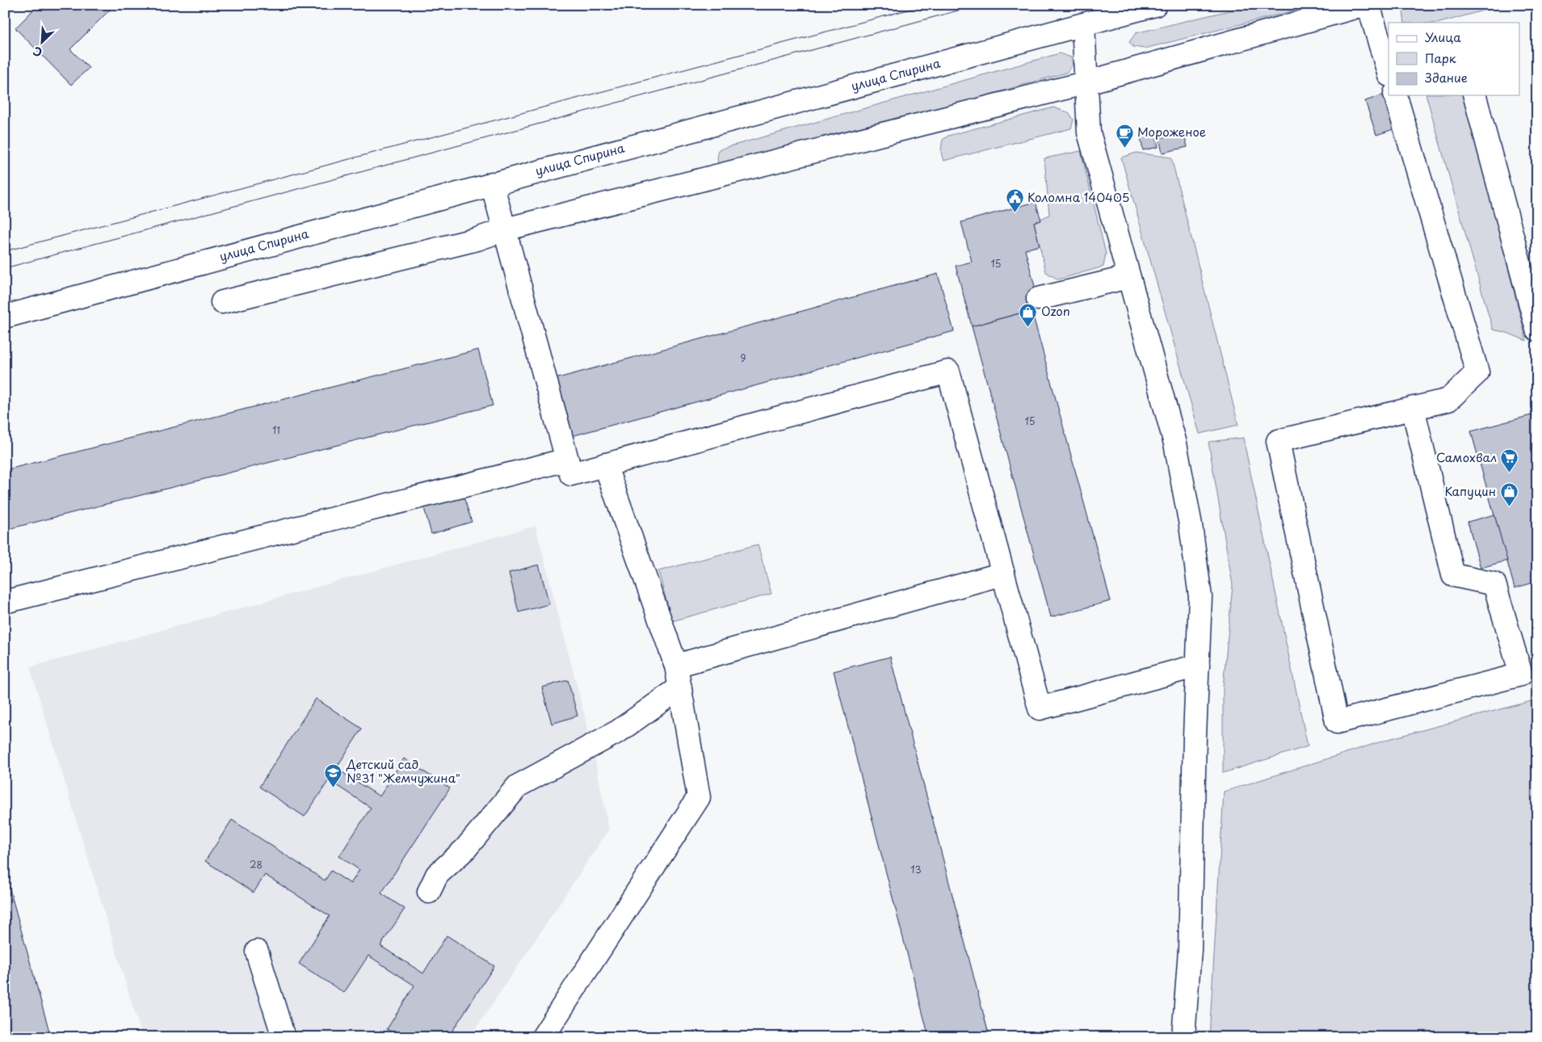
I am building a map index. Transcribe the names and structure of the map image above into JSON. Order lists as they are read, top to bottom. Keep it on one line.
{"streets":{"main road":["улица Спирина"]},"places":{"cafe":["Мороженое"],"public building":["Коломна 140405"],"shop":["Ozon","Капуцин"],"supermarket":["Самохвал"],"school or university":["Детский сад №31 \"Жемчужина\""]},"house_numbers":["15","9","15","11","28","13"],"legend":["Улица","Парк","Здание"],"north":"bottom left"}
